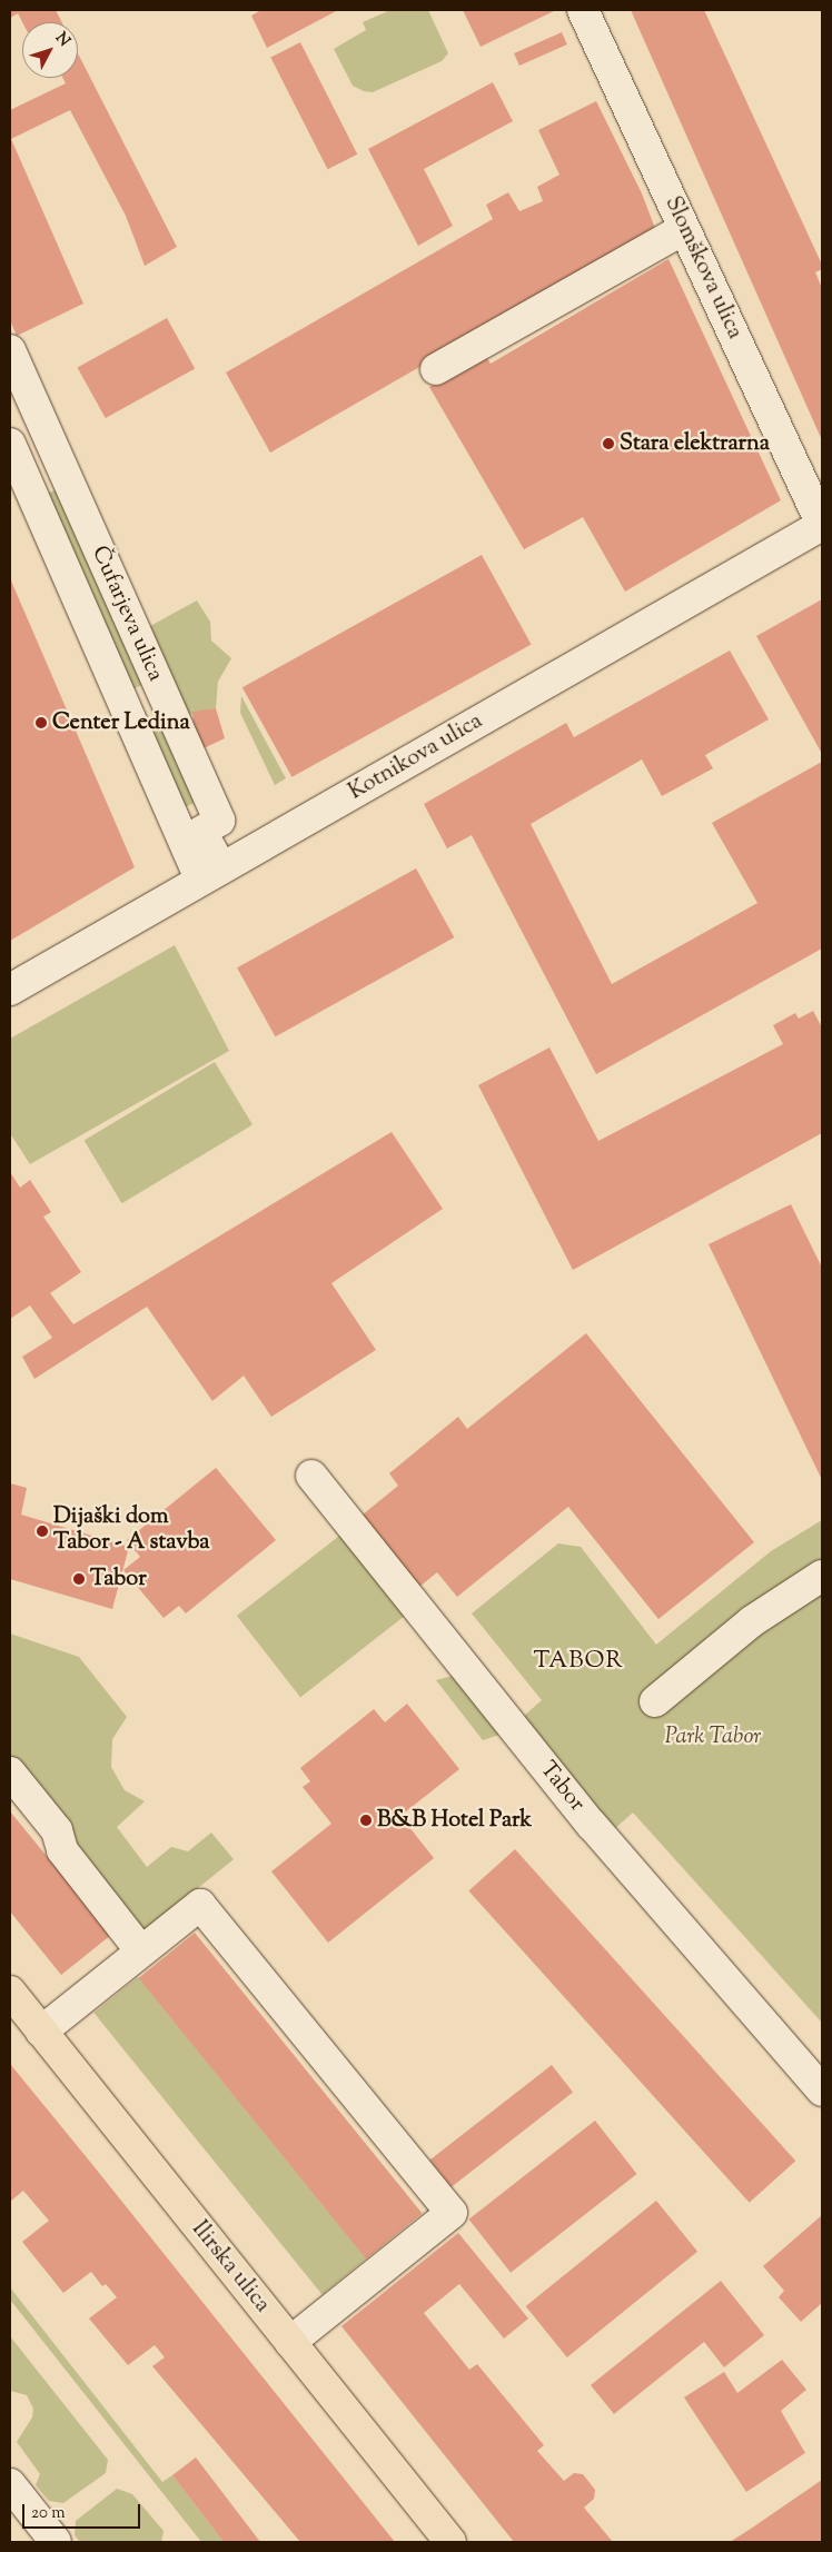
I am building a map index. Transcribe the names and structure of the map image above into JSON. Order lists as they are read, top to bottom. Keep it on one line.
{"streets":{"main road":["Ilirska ulica"],"street":["Slomškova ulica","Čufarjeva ulica","Kotnikova ulica","Tabor"]},"crossings":[["Slomškova ulica","Kotnikova ulica"],["Čufarjeva ulica","Kotnikova ulica"]],"districts":["TABOR"],"parks":["Park Tabor"],"places":["Stara elektrarna","Center Ledina","Dijaški dom Tabor - A stavba","Tabor","B&B Hotel Park"],"scale_bar":"20 m","north":"top right"}
